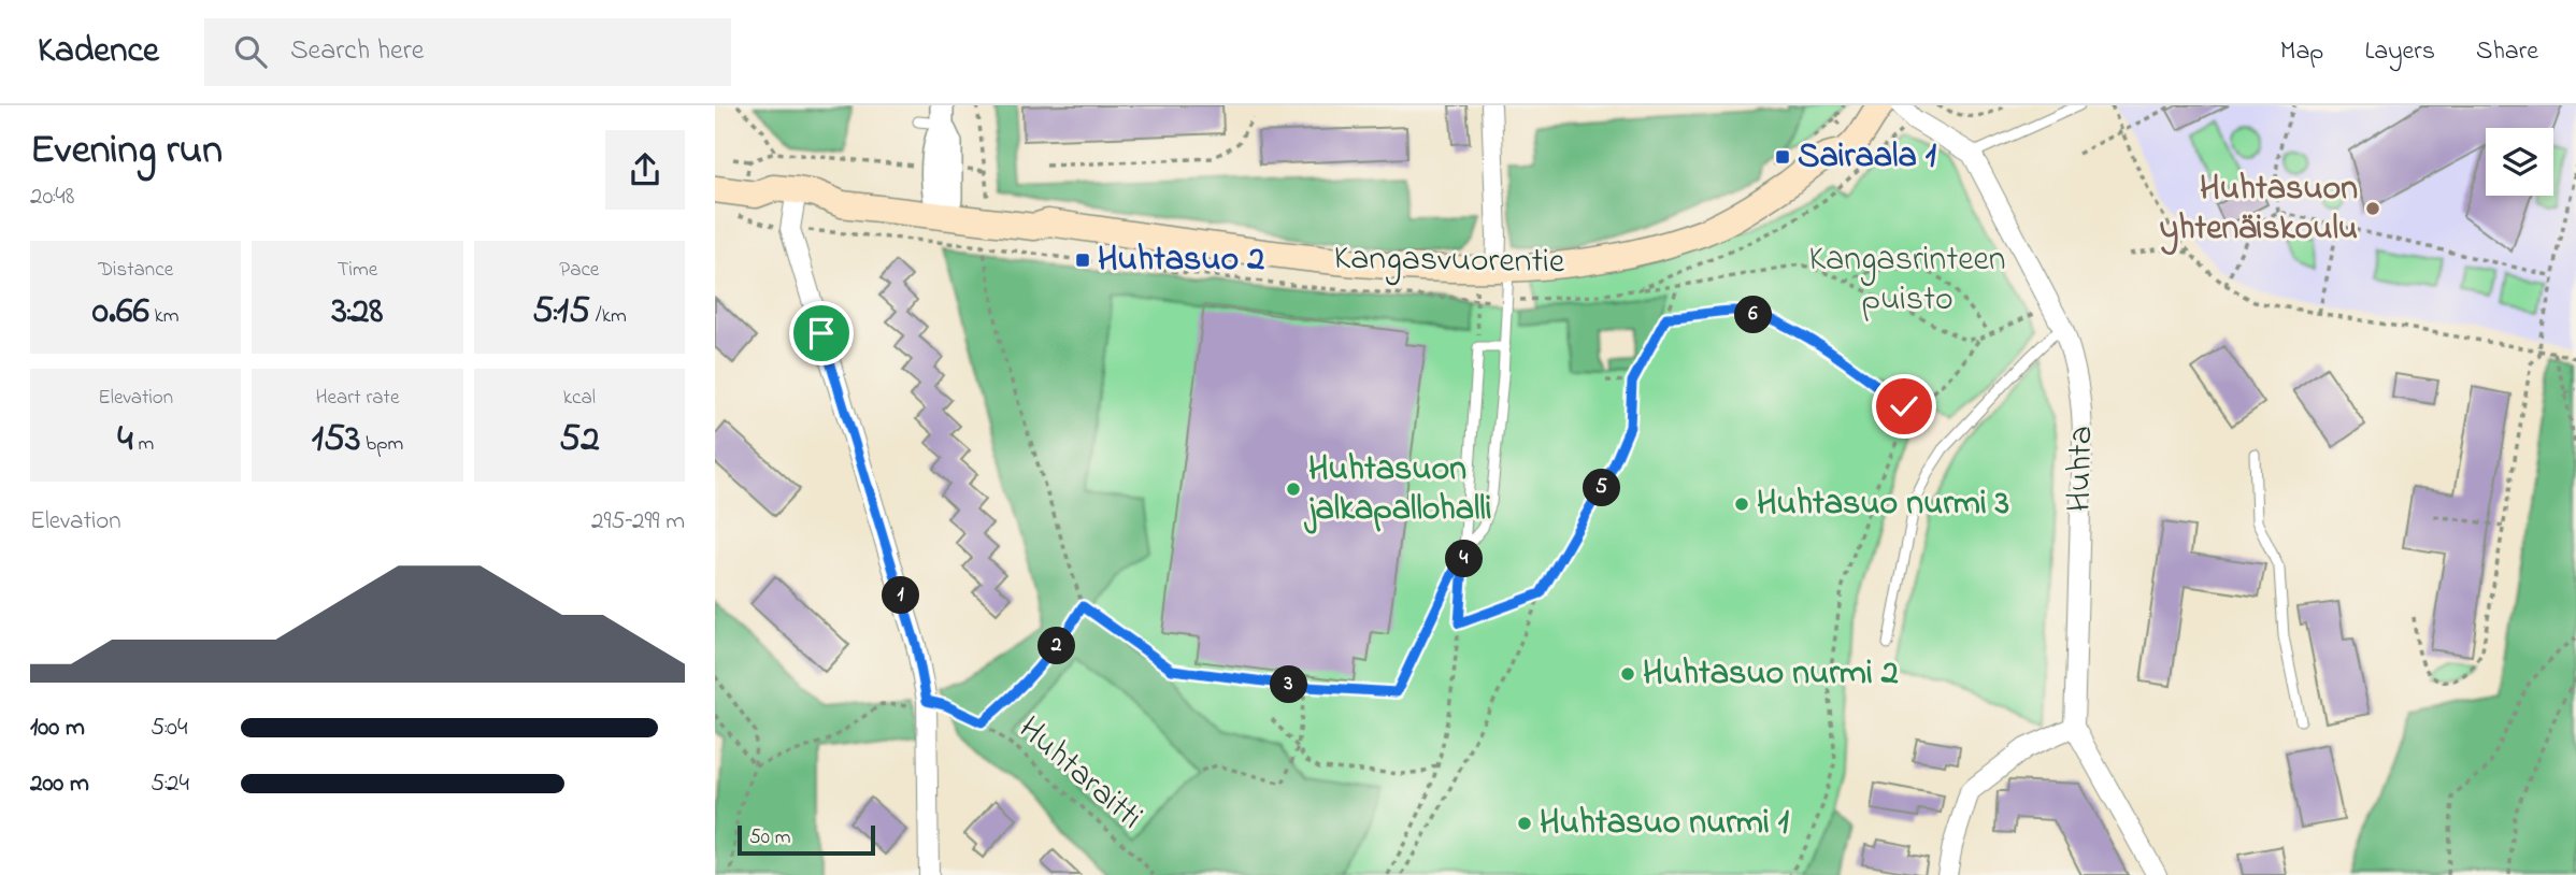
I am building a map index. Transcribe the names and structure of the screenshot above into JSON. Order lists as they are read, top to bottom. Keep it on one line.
{"streets":{"main road":["Kangasvuorentie"],"street":["Huhta"],"path":["Huhtaraitti"]},"parks":["Kangasrinteen puisto"],"places":{"transit":["Sairaala 1","Huhtasuo 2"],"other":["Huhtasuon yhtenäiskoulu","Huhtasuon jalkapallohalli","Huhtasuo nurmi 3","Huhtasuo nurmi 2","Huhtasuo nurmi 1"]},"scale_bar":"50 m","page":{"header":"Kadence","search":"Search here","nav":["Map","Layers","Share"],"heading":["Evening run","20:48"],"stats":[["Distance","0.66 km"],["Time","3:28"],["Pace","5:15 /km"],["Elevation","4 m"],["Heart rate","153 bpm"],["kcal","52"]],"pins":["6","5","4","1","2","3"],"chart":["Elevation","295–299 m"],"list":[{"name":"100 m","note":"5:04"},{"name":"200 m","note":"5:24"}],"scale":"50 m"}}
